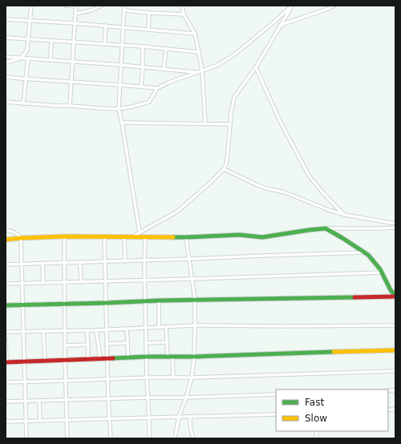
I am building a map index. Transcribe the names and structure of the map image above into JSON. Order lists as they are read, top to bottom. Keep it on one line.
{"legend":["Fast","Slow"]}
